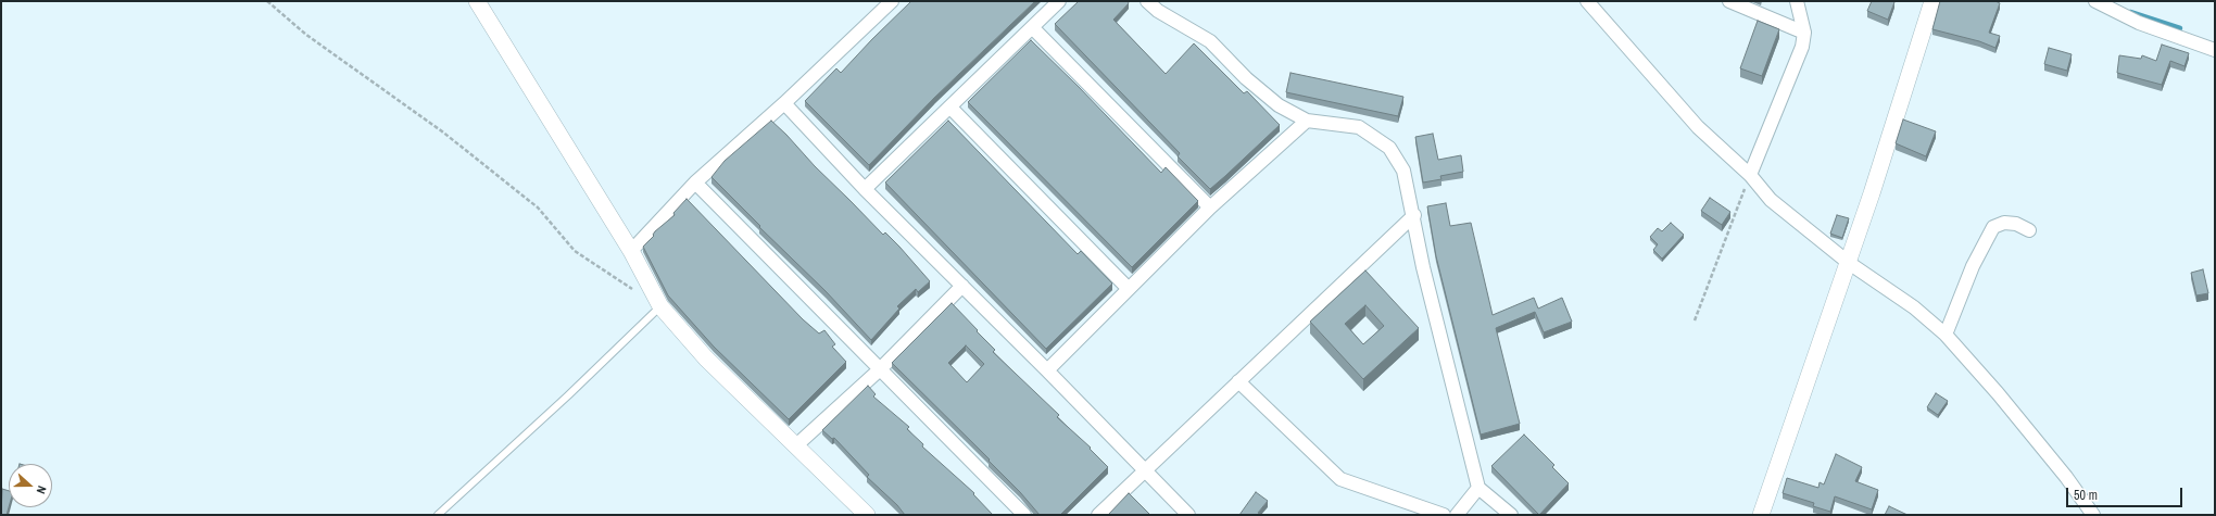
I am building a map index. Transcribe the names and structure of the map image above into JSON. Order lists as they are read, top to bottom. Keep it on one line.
{"scale_bar":"50 m","north":"right"}
